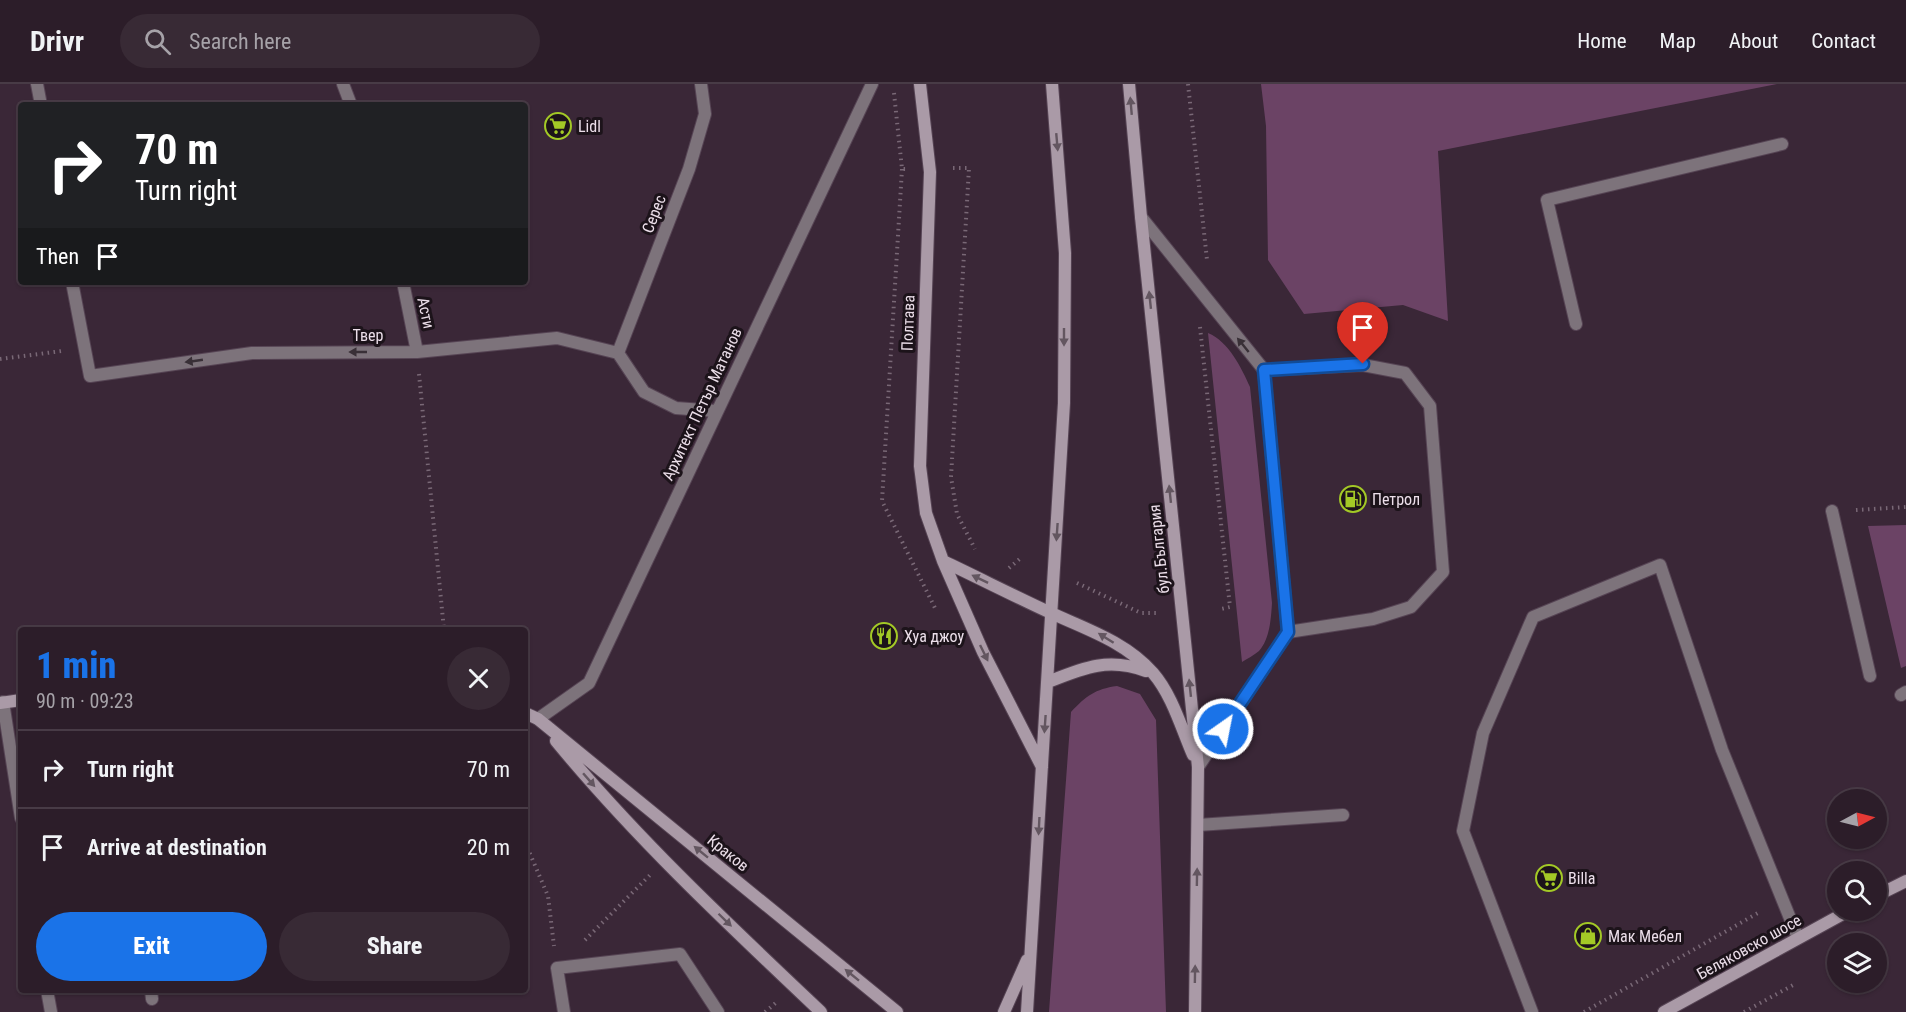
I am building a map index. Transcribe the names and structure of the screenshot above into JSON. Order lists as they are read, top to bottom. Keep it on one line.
{"streets":{"main road":["Полтава","бул.България","Краков","Беляковско шосе"],"street":["Серес","Асти","Твер","Архитект Петър Матанов"]},"crossings":[["Серес","Твер"],["Асти","Твер"],["Архитект Петър Матанов","Краков"]],"one_way":["Твер"],"places":{"supermarket":["Lidl","Billa"],"fuel station":["Петрол"],"restaurant":["Хуа джоу"],"shop":["Мак Мебел"]},"north":"right","page":{"header":"Drivr","search":"Search here","nav":["Home","Map","About","Contact"],"turn":["70 m","Turn right"],"then":"Then","heading":["1 min","90 m · 09:23"],"list":[{"name":"Turn right","value":"70 m"},{"name":"Arrive at destination","value":"20 m"}],"buttons":["Exit","Share"]}}
